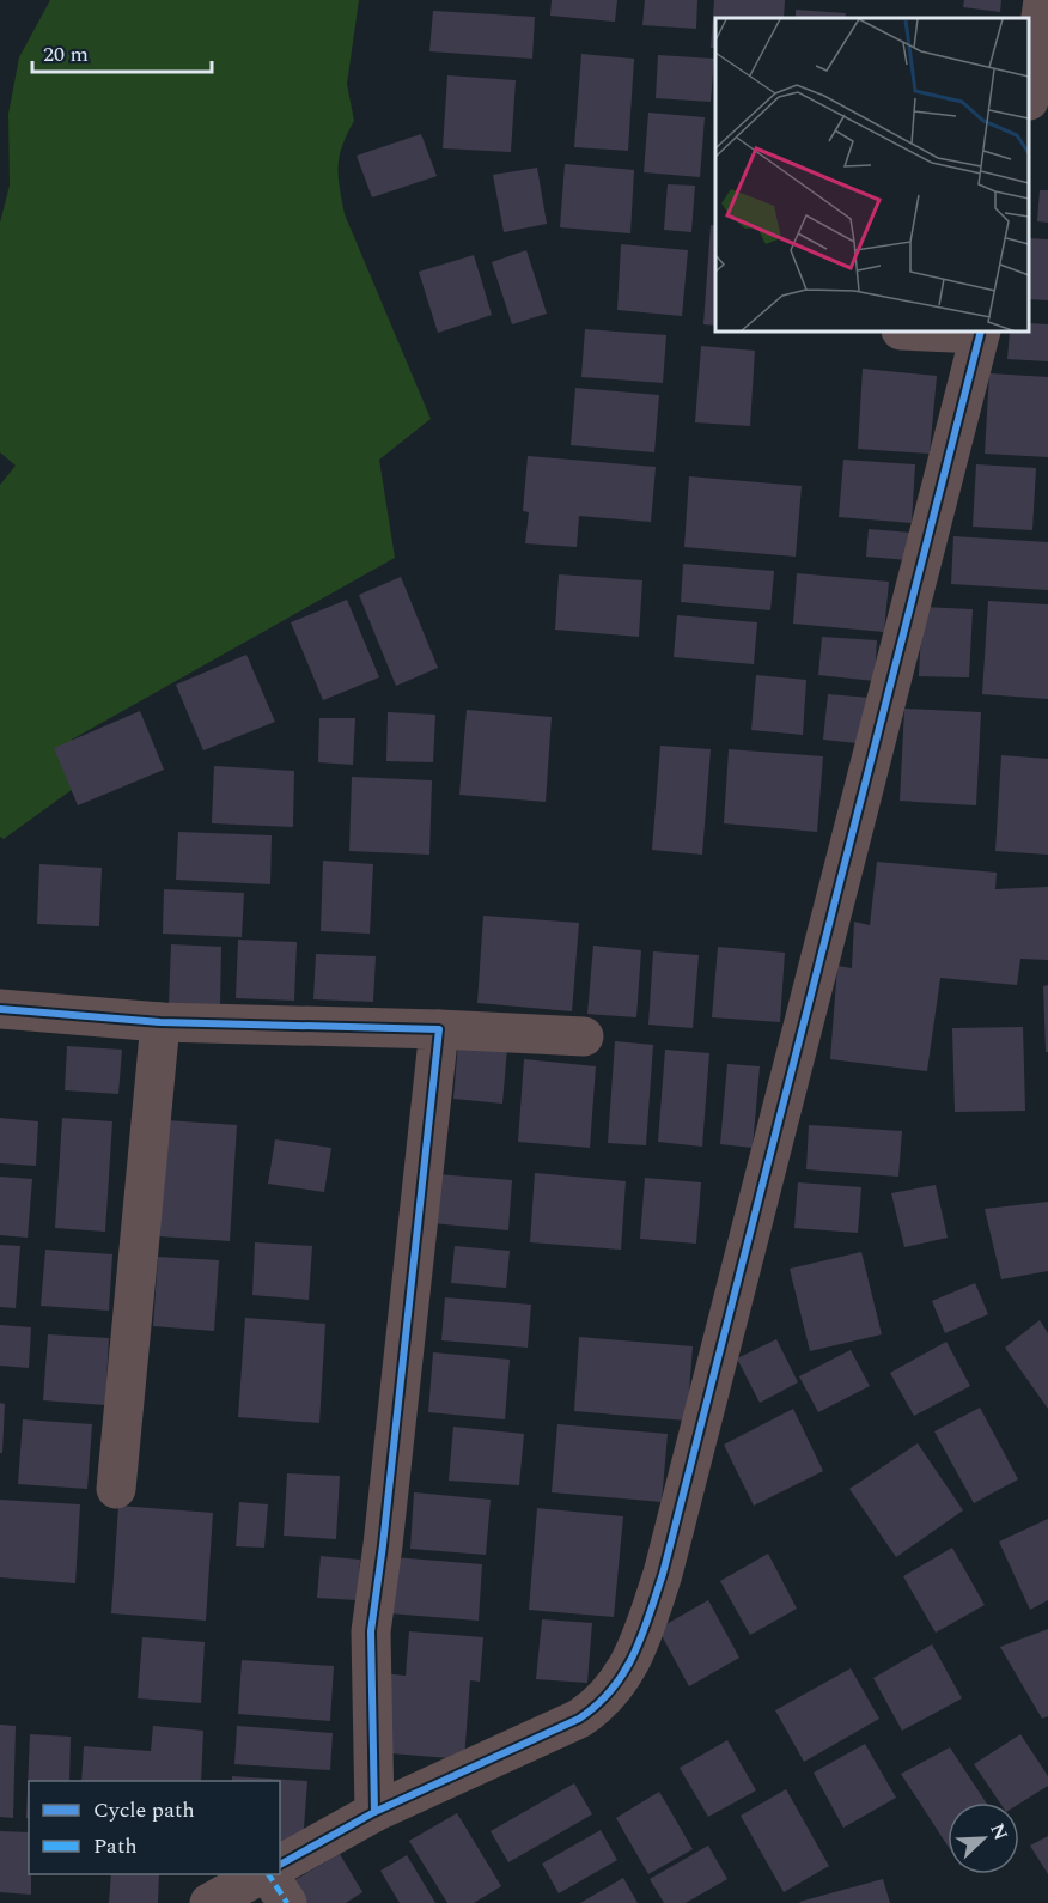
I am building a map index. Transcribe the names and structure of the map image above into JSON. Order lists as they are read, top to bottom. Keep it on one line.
{"legend":["Cycle path","Path"],"scale_bar":"20 m","north":"top right"}
